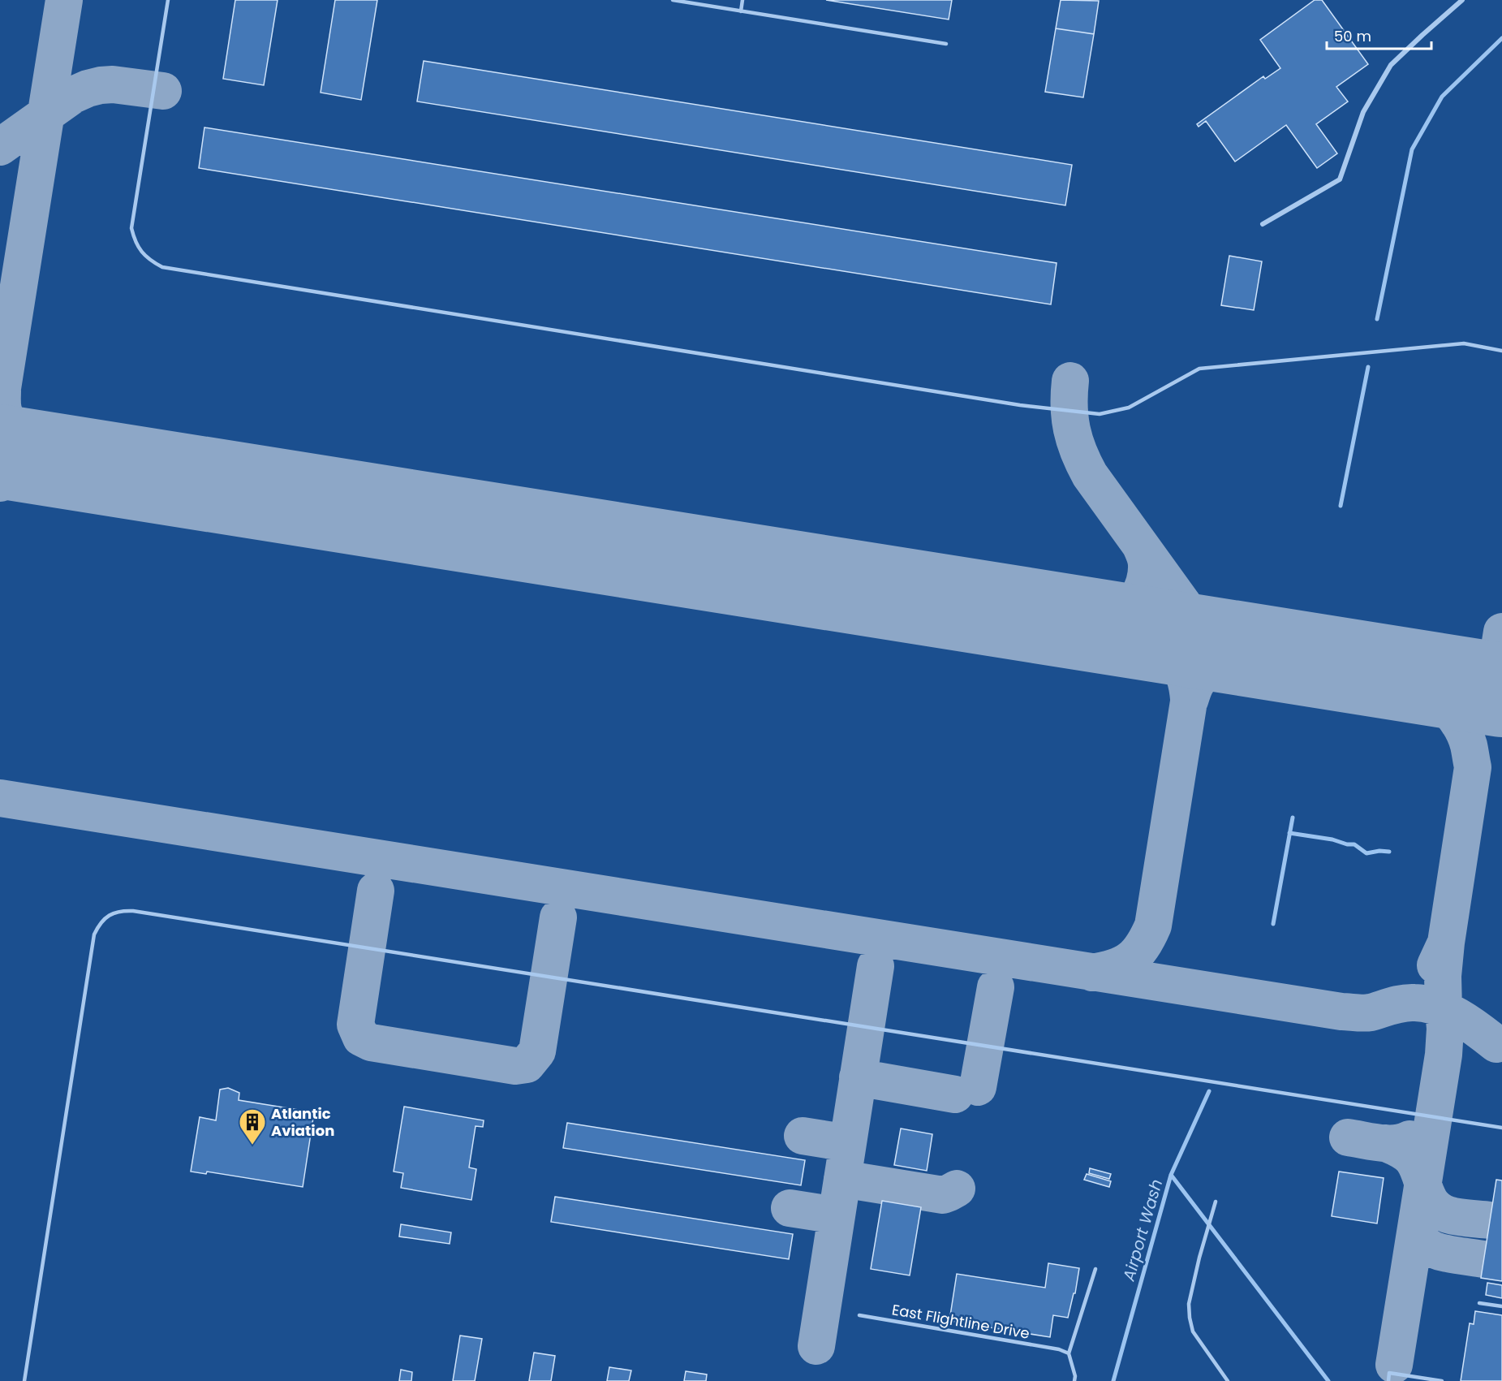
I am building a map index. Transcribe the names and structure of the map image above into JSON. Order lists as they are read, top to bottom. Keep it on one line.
{"streets":{"lane":["East Flightline Drive"]},"water":["Airport Wash"],"places":{"building":["Atlantic Aviation"]},"scale_bar":"50 m"}
